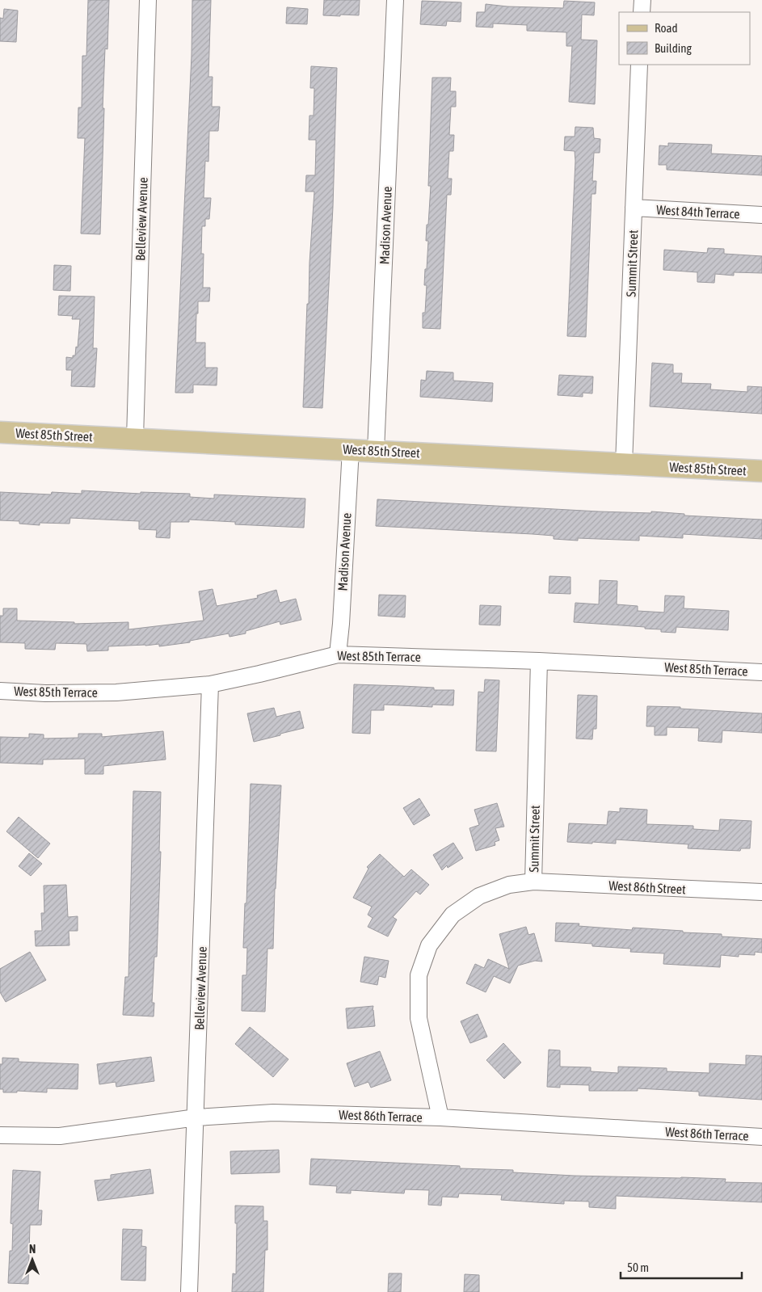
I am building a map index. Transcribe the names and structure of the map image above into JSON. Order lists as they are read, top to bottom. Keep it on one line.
{"streets":{"main road":["West 85th Street"],"street":["West 84th Terrace","Belleview Avenue","Madison Avenue","Summit Street","West 85th Terrace","West 86th Street","West 86th Terrace"]},"crossings":[["West 84th Terrace","Summit Street"],["Belleview Avenue","West 85th Street"],["Belleview Avenue","West 85th Terrace"],["Belleview Avenue","West 86th Terrace"],["Madison Avenue","West 85th Street"],["Madison Avenue","West 85th Terrace"],["Summit Street","West 85th Street"],["Summit Street","West 85th Terrace"],["Summit Street","West 86th Street"],["Summit Street","West 86th Terrace"]],"legend":["Road","Building"],"scale_bar":"50 m","north":"top"}
